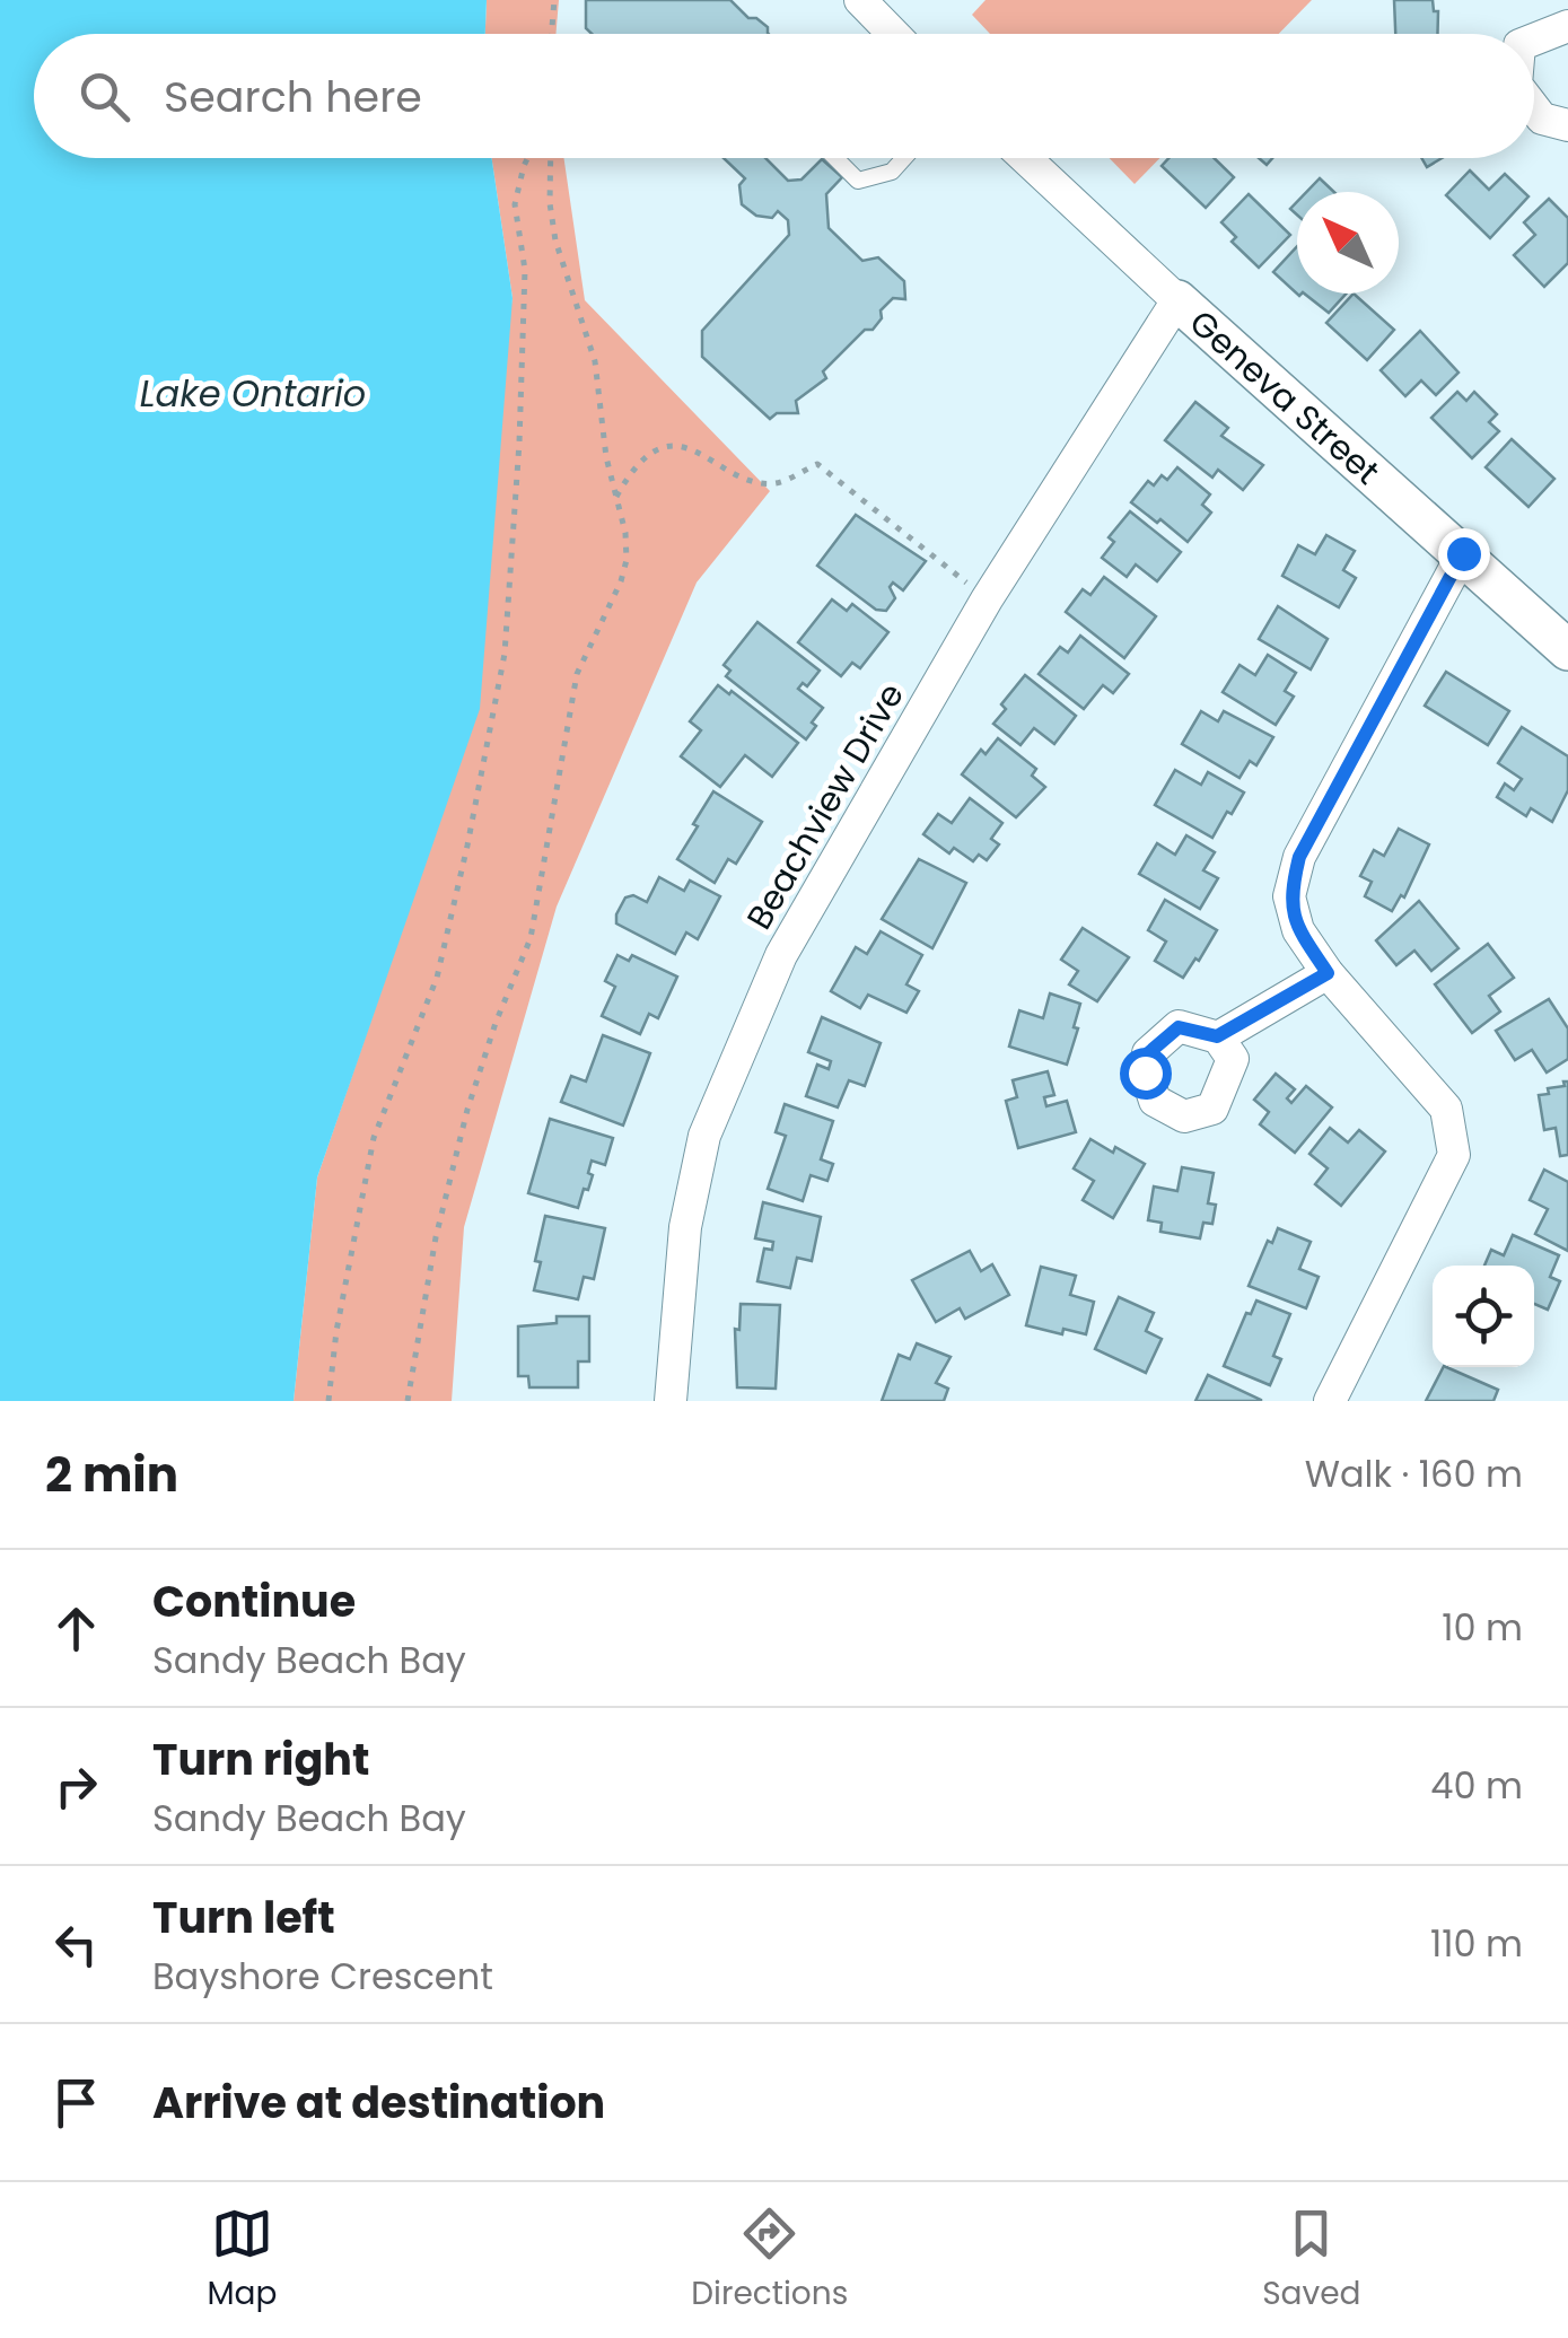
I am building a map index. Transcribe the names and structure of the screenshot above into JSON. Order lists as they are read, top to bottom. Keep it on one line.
{"streets":{"street":["Geneva Street","Beachview Drive"]},"crossings":[["Geneva Street","Beachview Drive"]],"water":["Lake Ontario"],"north":"top left","page":{"search":"Search here","heading":["2 min","Walk · 160 m"],"list":[["Continue","Sandy Beach Bay","10 m"],["Turn right","Sandy Beach Bay","40 m"],["Turn left","Bayshore Crescent","110 m"],"Arrive at destination"],"nav":["Map","Directions","Saved"]}}
